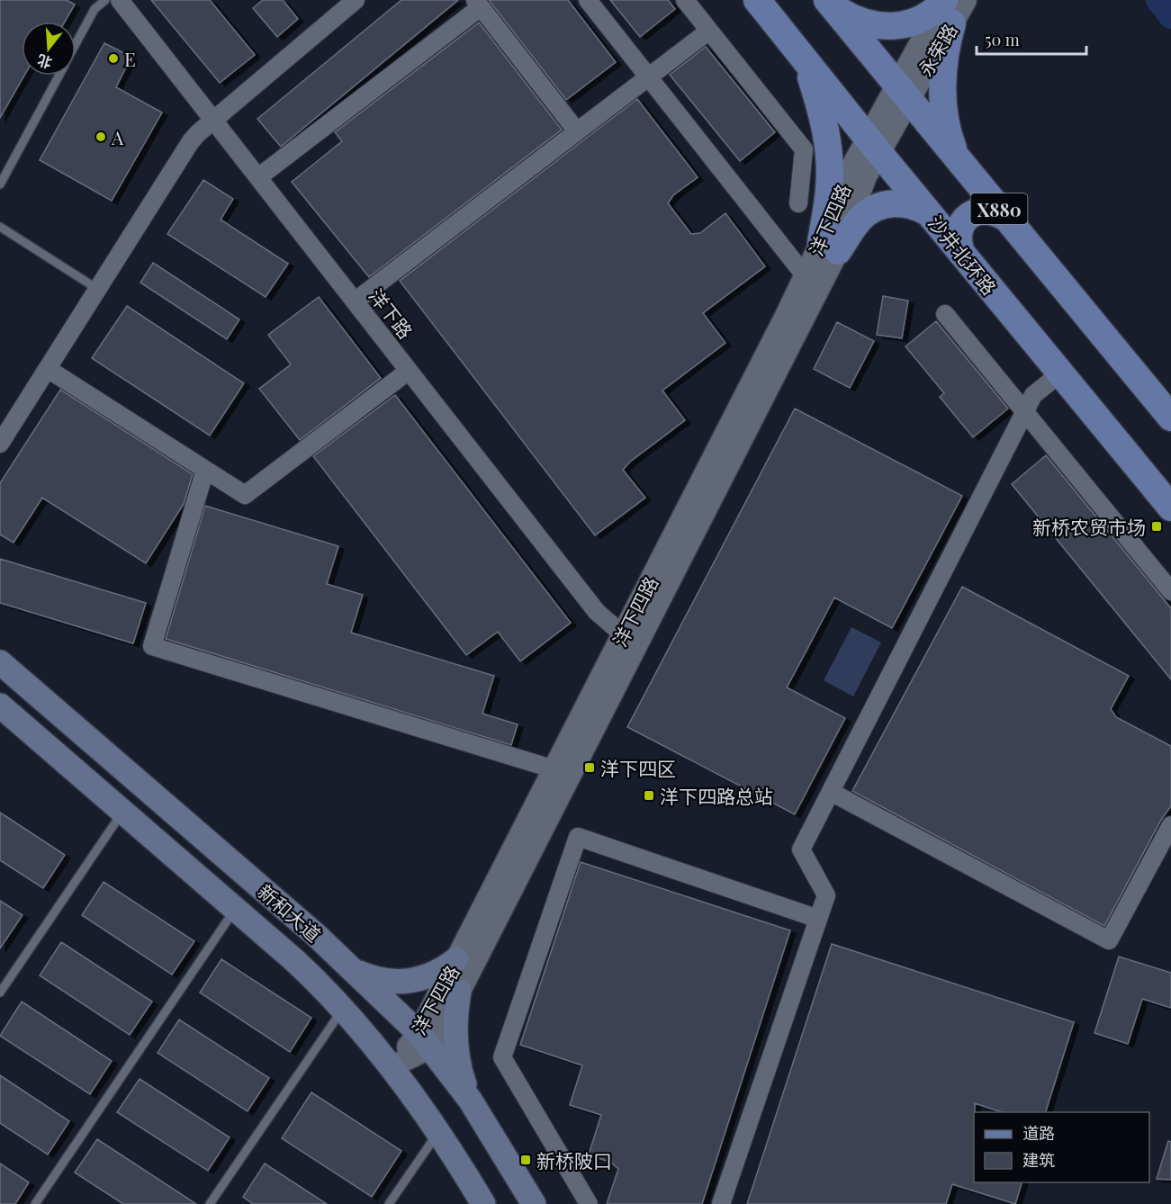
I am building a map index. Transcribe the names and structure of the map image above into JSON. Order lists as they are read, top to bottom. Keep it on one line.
{"streets":{"main road":["X880","沙井北环路","新和大道"],"street":["永荣路","洋下四路","洋下路"]},"crossings":[["永荣路","X880"],["永荣路","洋下四路"],["X880","洋下四路"],["洋下四路","沙井北环路"],["洋下四路","洋下路"],["洋下四路","新和大道"]],"places":{"other":["E","A"],"transit":["新桥农贸市场","洋下四区","洋下四路总站","新桥陂口"]},"legend":["道路","建筑"],"scale_bar":"50 m","north":"bottom"}
